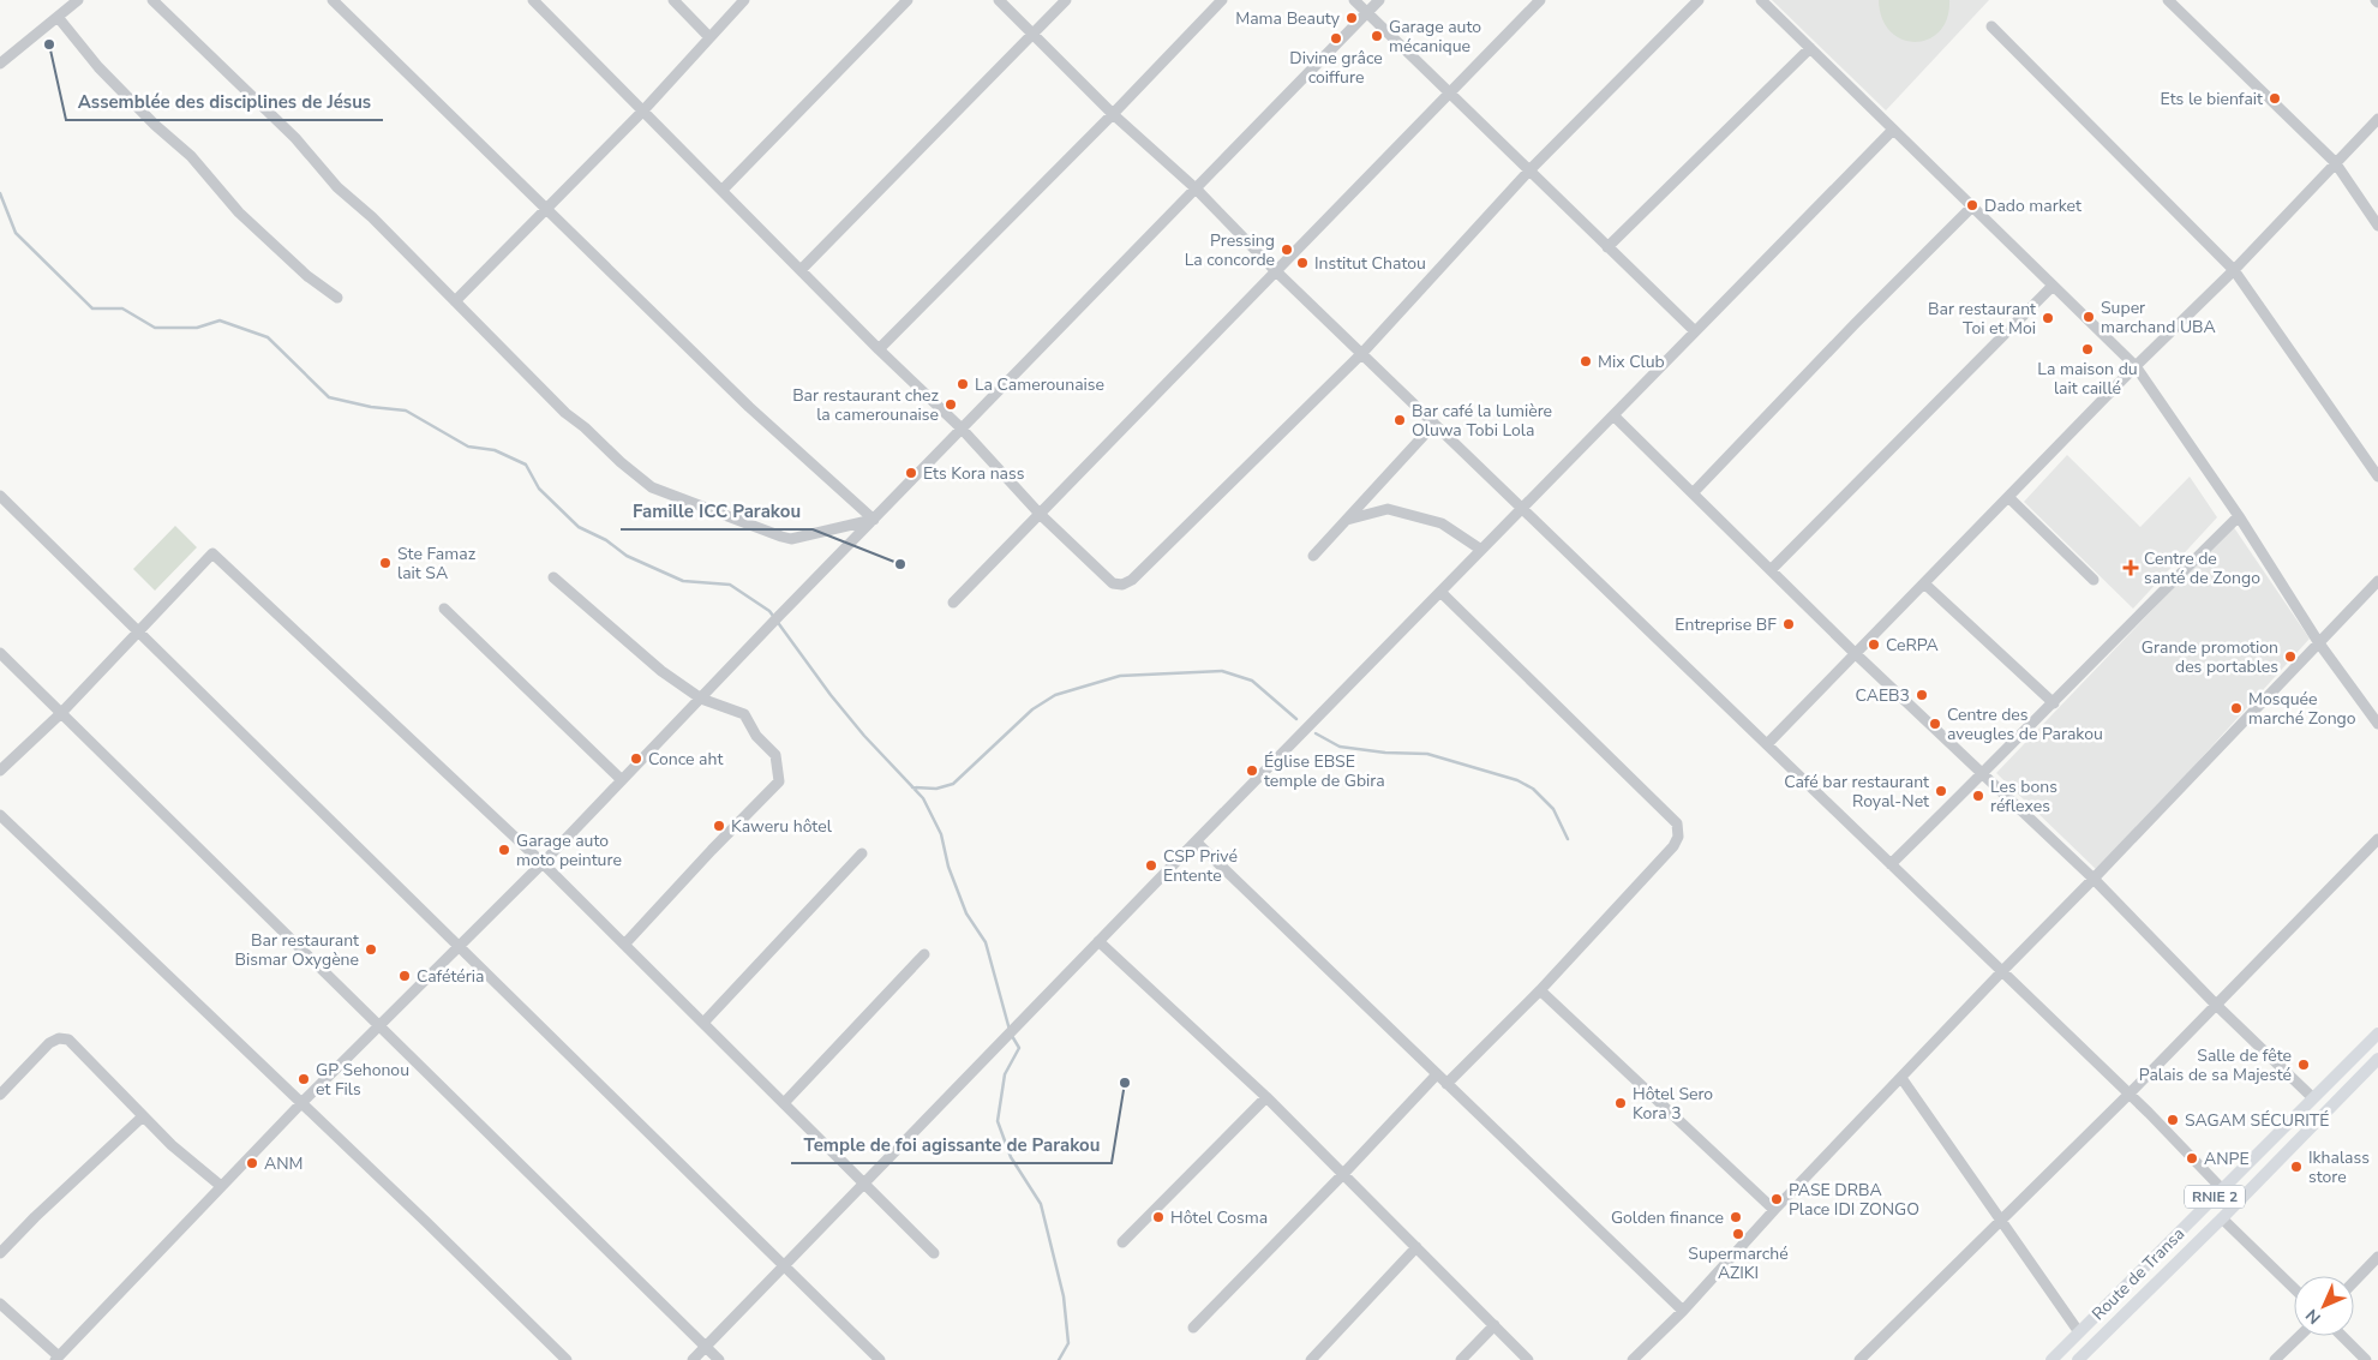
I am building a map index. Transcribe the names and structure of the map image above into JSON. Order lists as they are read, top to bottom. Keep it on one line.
{"streets":{"main road":["RNIE 2","Route de Transa"]},"places":{"other":["Mama Beauty","Garage auto mécanique","Divine grâce coiffure","Assemblée des disciplines de Jésus","Ets le bienfait","Dado market","Pressing La concorde","Institut Chatou","Super marchand UBA","Bar restaurant Toi et Moi","La maison du lait caillé","Mix Club","La Camerounaise","Bar restaurant chez la camerounaise","Bar café la lumière Oluwa Tobi Lola","Ets Kora nass","Ste Famaz lait SA","Famille ICC Parakou","Entreprise BF","CeRPA","Grande promotion des portables","CAEB3","Mosquée marché Zongo","Centre des aveugles de Parakou","Conce aht","Église EBSE temple de Gbira","Café bar restaurant Royal-Net","Les bons réflexes","Kaweru hôtel","Garage auto moto peinture","CSP Privé Entente","Bar restaurant Bismar Oxygène","Cafétéria","Salle de fête Palais de sa Majesté","GP Sehonou et Fils","Temple de foi agissante de Parakou","Hôtel Sero Kora 3","SAGAM SÉCURITÉ","ANPE","ANM","Ikhalass store","PASE DRBA Place IDI ZONGO","Hôtel Cosma","Golden finance","Supermarché AZIKI"],"health":["Centre de santé de Zongo"]},"north":"bottom left"}
